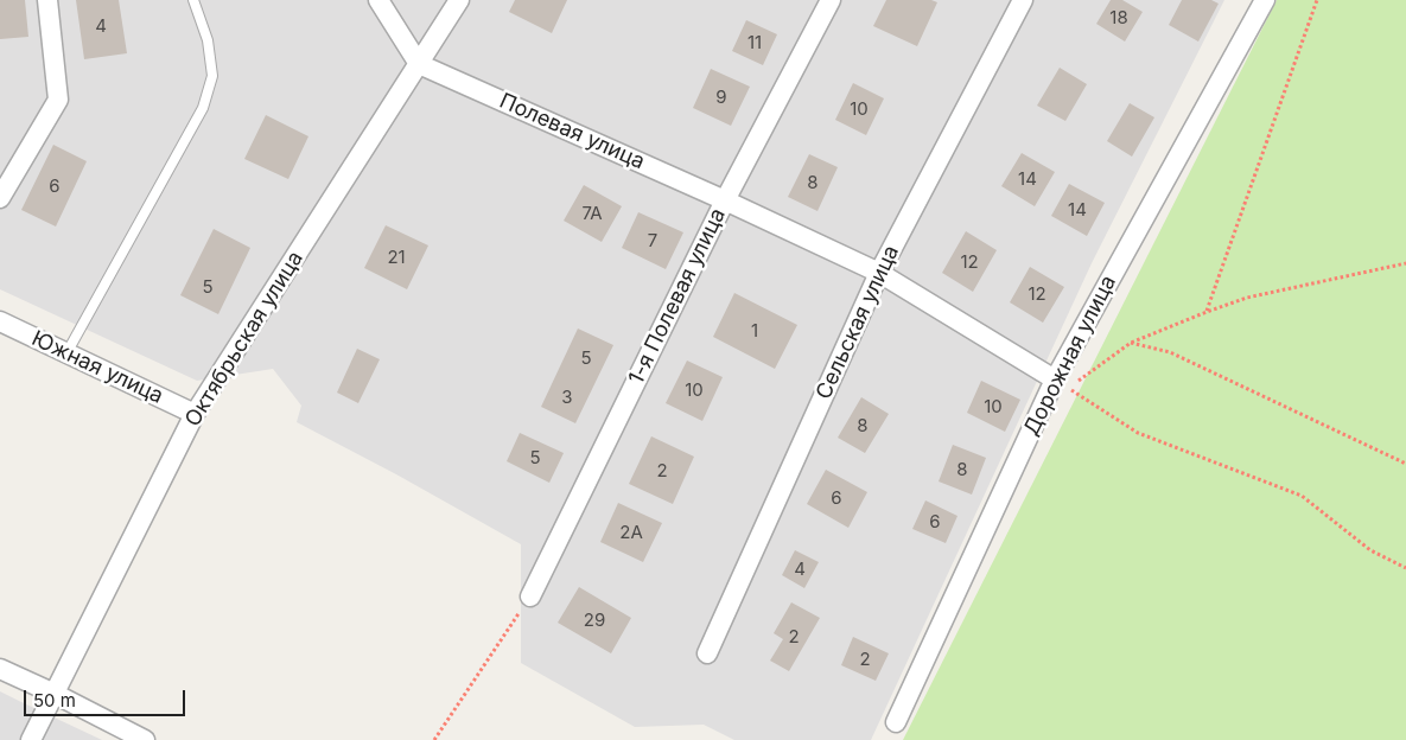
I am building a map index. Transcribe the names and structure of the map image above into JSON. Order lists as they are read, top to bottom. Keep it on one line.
{"streets":{"street":["Полевая улица","1-я Полевая улица","Сельская улица","Октябрьская улица","Дорожная улица","Южная улица"]},"crossings":[["Полевая улица","1-я Полевая улица"],["Полевая улица","Сельская улица"],["Полевая улица","Октябрьская улица"],["Полевая улица","Дорожная улица"],["Октябрьская улица","Южная улица"]],"house_numbers":["18","4","11","9","10","14","8","6","14","7А","7","21","12","5","12","1","5","10","3","10","8","5","8","2","6","6","2А","4","29","2","2"],"scale_bar":"50 m"}
